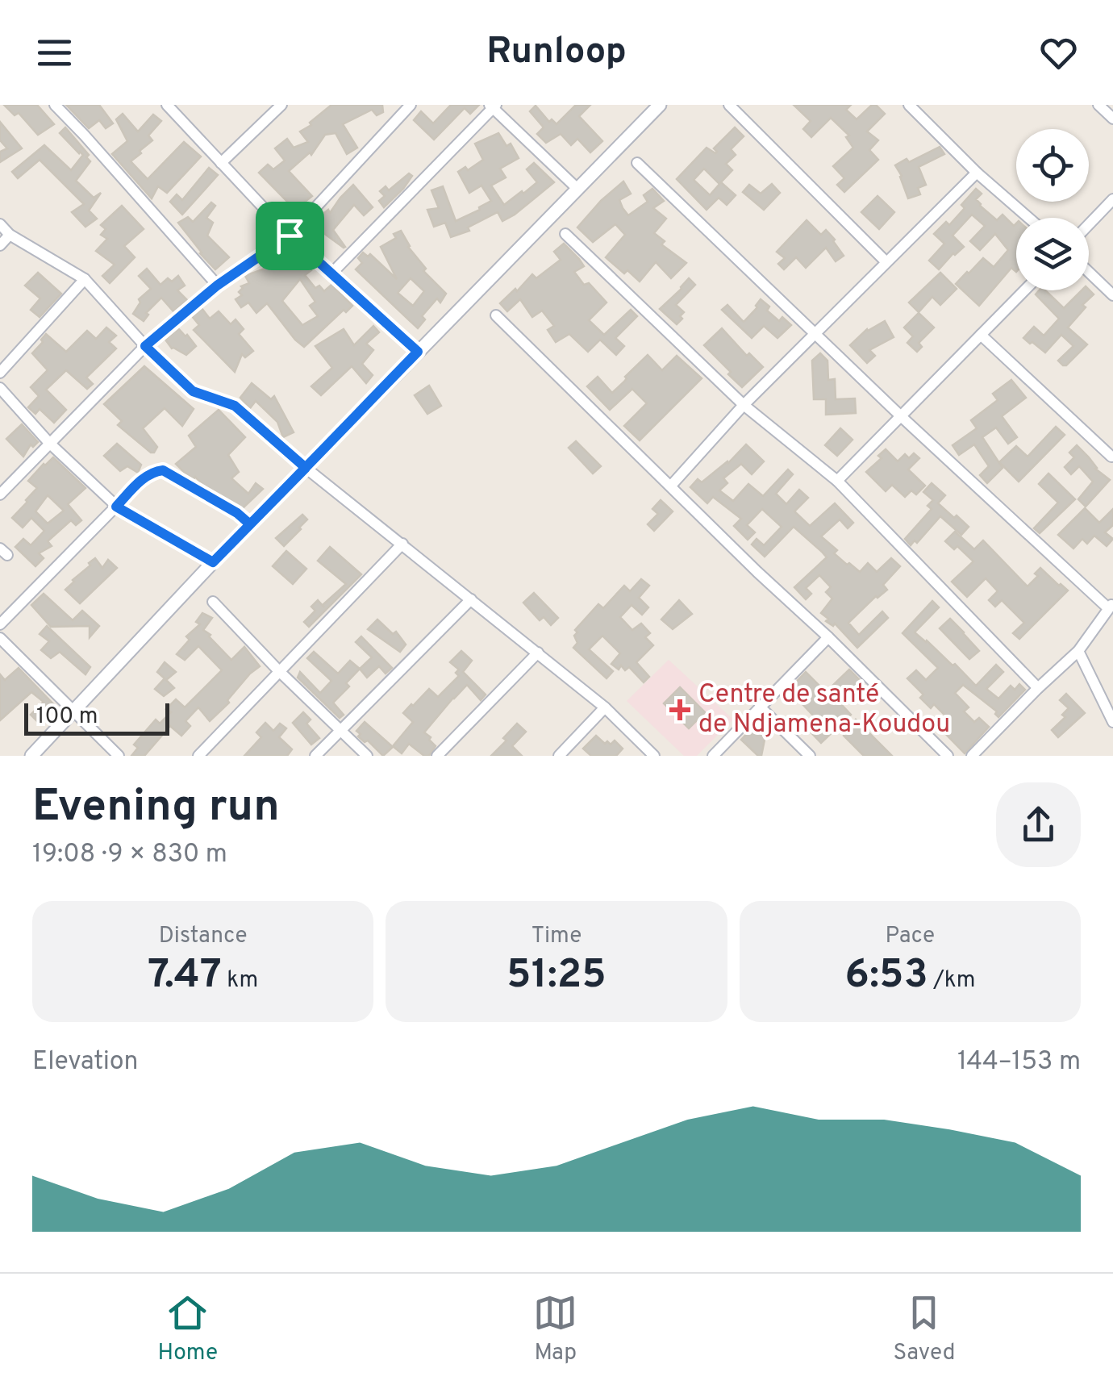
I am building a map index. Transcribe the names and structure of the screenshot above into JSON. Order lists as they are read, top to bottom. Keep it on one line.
{"places":{"health":["Centre de santé de Ndjamena-Koudou"]},"scale_bar":"100 m","page":{"header":"Runloop","scale":"100 m","heading":["Evening run","19:08 · 9 × 830 m"],"stats":[["Distance","7.47 km"],["Time","51:25"],["Pace","6:53 /km"]],"chart":["Elevation","144–153 m"],"tabs":["Home","Map","Saved"]}}
